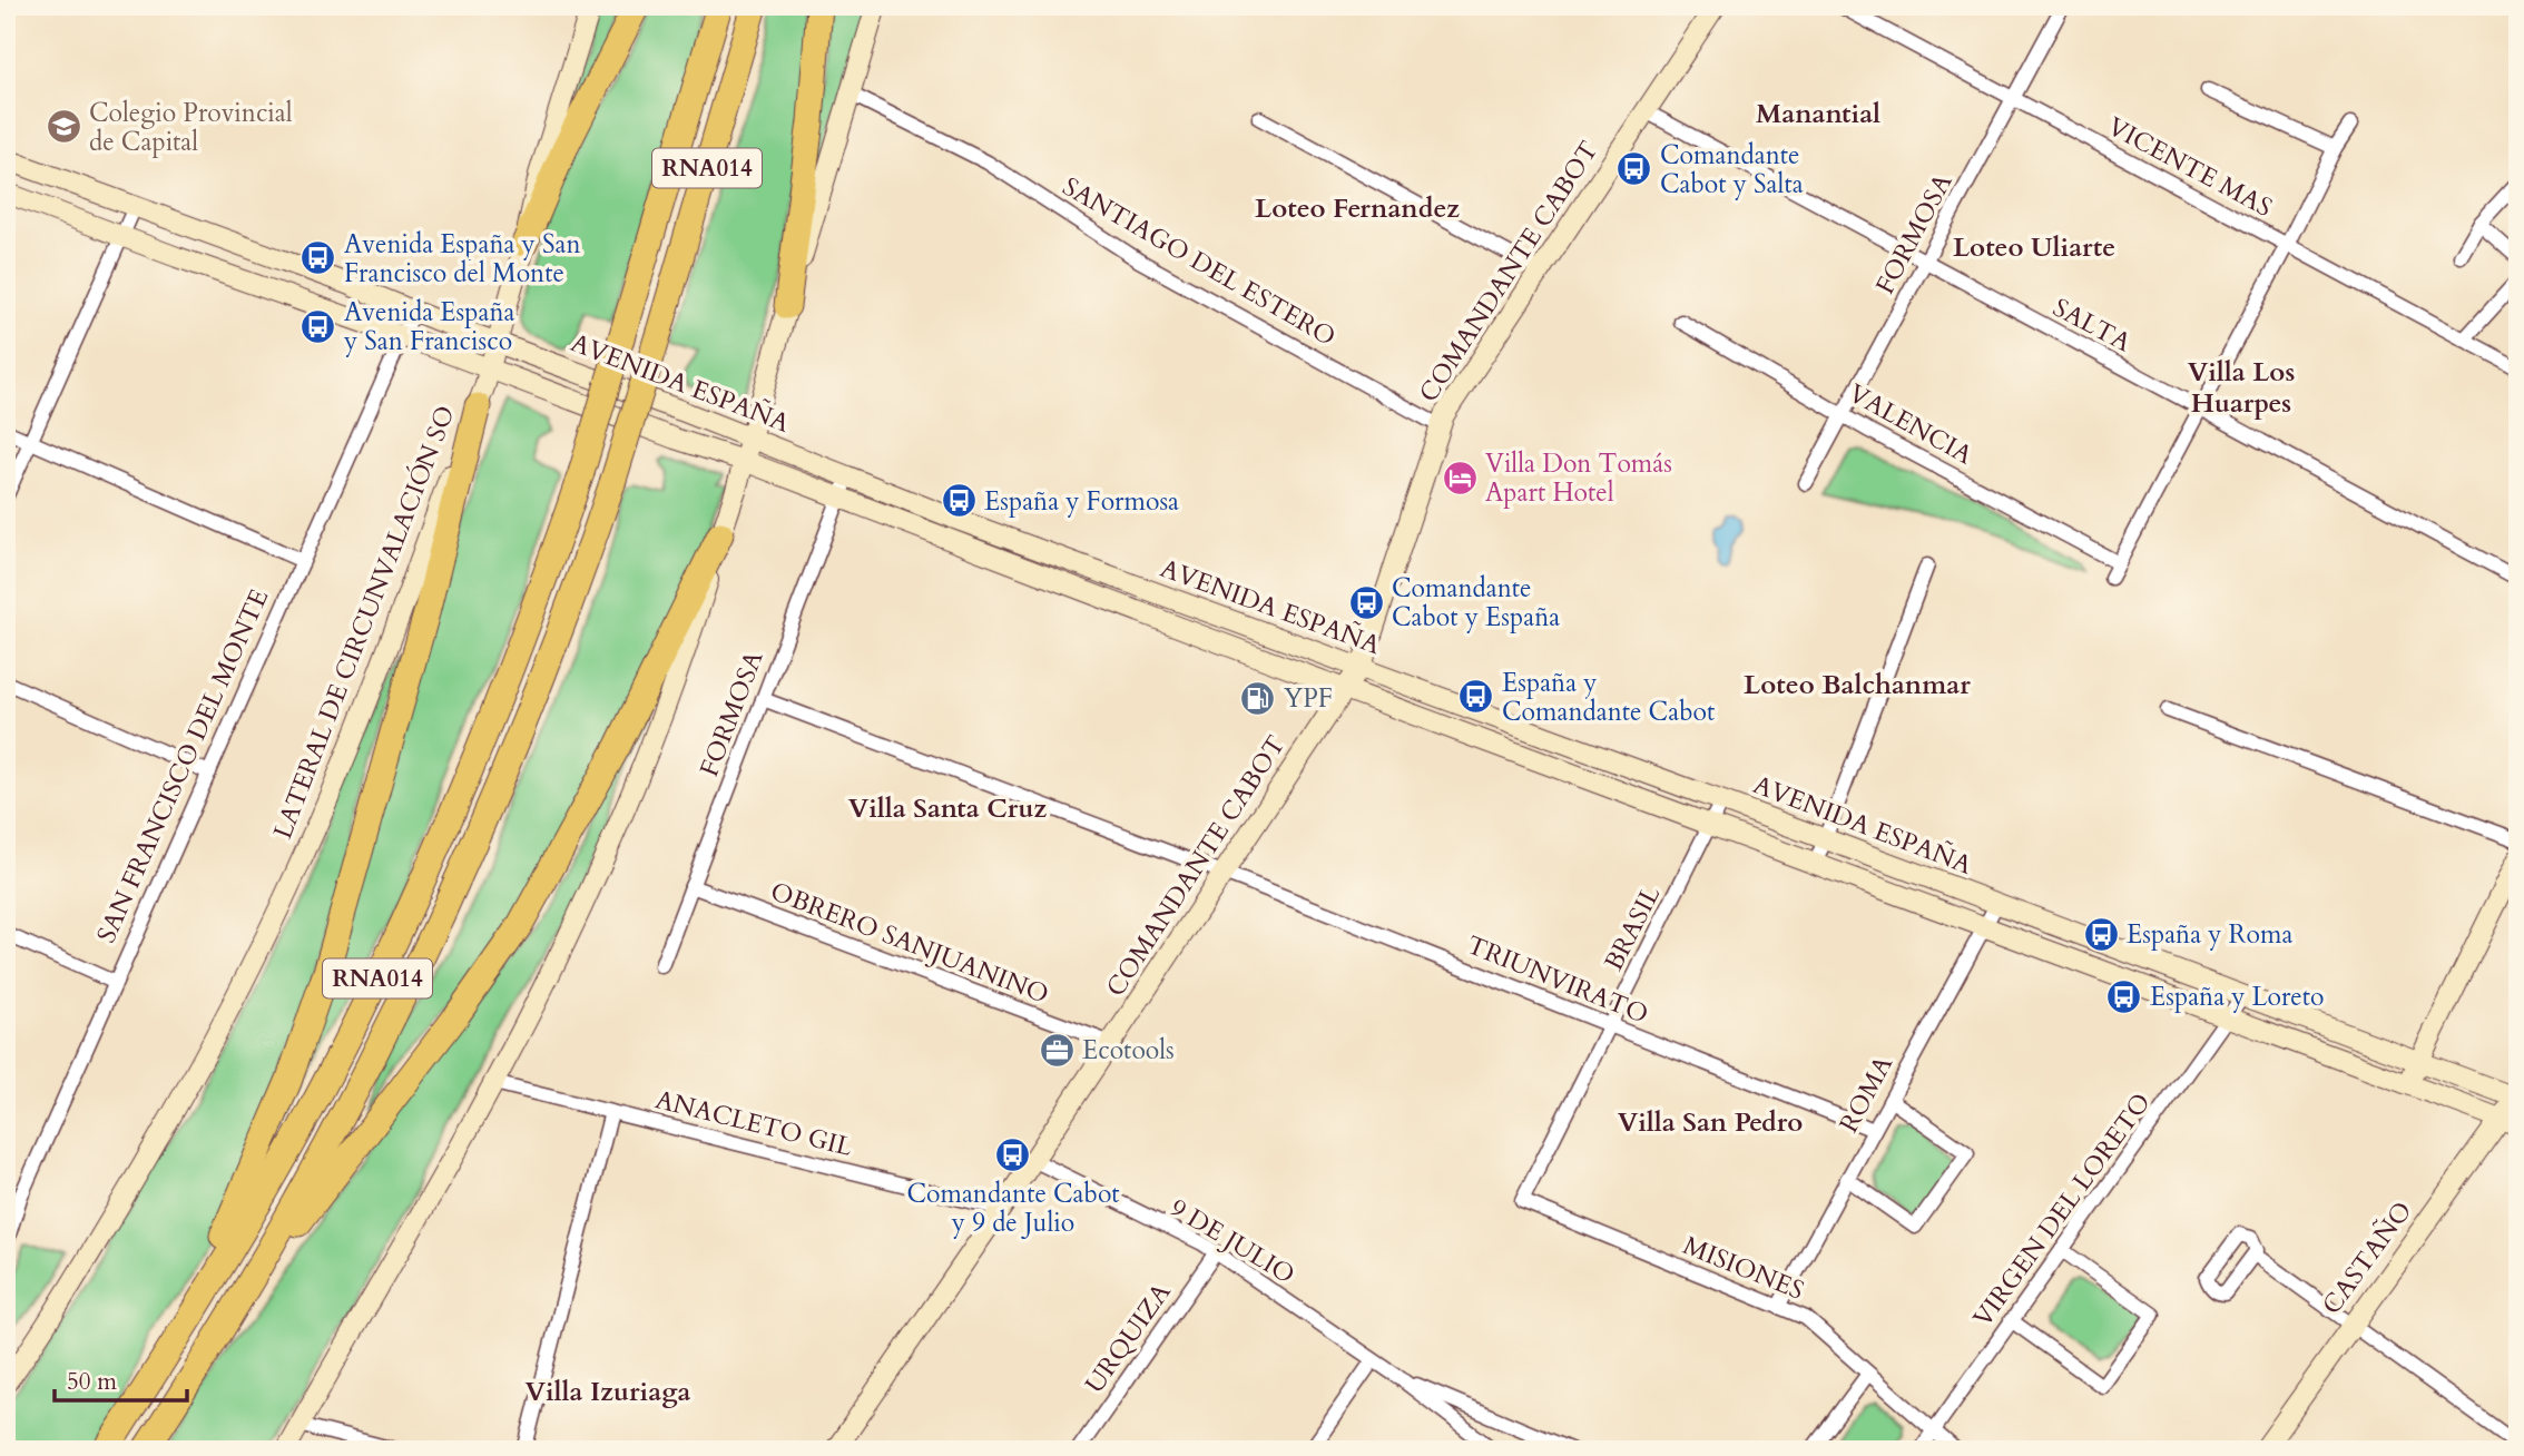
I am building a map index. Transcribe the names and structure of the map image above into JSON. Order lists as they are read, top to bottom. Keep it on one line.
{"streets":{"highway":["RNA014"],"main road":["COMANDANTE CABOT","AVENIDA ESPAÑA","LATERAL DE CIRCUNVALACIÓN SO","CASTAÑO"],"street":["VICENTE MAS","FORMOSA","SANTIAGO DEL ESTERO","SALTA","VALENCIA","SAN FRANCISCO DEL MONTE","BRASIL","OBRERO SANJUANINO","TRIUNVIRATO","ROMA","ANACLETO GIL","VIRGEN DEL LORETO","9 DE JULIO","MISIONES","URQUIZA"]},"crossings":[["VICENTE MAS","FORMOSA"],["FORMOSA","SALTA"],["FORMOSA","AVENIDA ESPAÑA"],["FORMOSA","VALENCIA"],["FORMOSA","OBRERO SANJUANINO"],["FORMOSA","TRIUNVIRATO"],["SANTIAGO DEL ESTERO","COMANDANTE CABOT"],["COMANDANTE CABOT","SALTA"],["COMANDANTE CABOT","AVENIDA ESPAÑA"],["COMANDANTE CABOT","OBRERO SANJUANINO"],["COMANDANTE CABOT","TRIUNVIRATO"],["COMANDANTE CABOT","ANACLETO GIL"],["COMANDANTE CABOT","9 DE JULIO"],["AVENIDA ESPAÑA","LATERAL DE CIRCUNVALACIÓN SO"],["AVENIDA ESPAÑA","SAN FRANCISCO DEL MONTE"],["AVENIDA ESPAÑA","BRASIL"],["AVENIDA ESPAÑA","ROMA"],["AVENIDA ESPAÑA","VIRGEN DEL LORETO"],["AVENIDA ESPAÑA","CASTAÑO"],["BRASIL","TRIUNVIRATO"],["BRASIL","MISIONES"],["TRIUNVIRATO","ROMA"],["ROMA","MISIONES"],["VIRGEN DEL LORETO","MISIONES"],["9 DE JULIO","URQUIZA"]],"districts":["Manantial","Loteo Fernandez","Loteo Uliarte","Villa Los Huarpes","Loteo Balchanmar","Villa Santa Cruz","Villa San Pedro","Villa Izuriaga"],"places":{"school or university":["Colegio Provincial de Capital"],"bus stop":["Comandante Cabot y Salta","Avenida España y San Francisco del Monte","Avenida España y San Francisco","España y Formosa","Comandante Cabot y España","España y Comandante Cabot","España y Roma","España y Loreto","Comandante Cabot y 9 de Julio"],"hotel":["Villa Don Tomás Apart Hotel"],"fuel station":["YPF"],"office":["Ecotools"]},"scale_bar":"50 m"}
